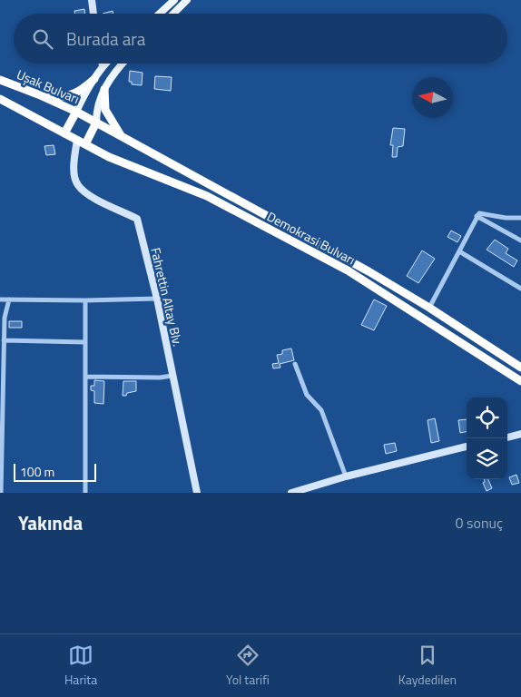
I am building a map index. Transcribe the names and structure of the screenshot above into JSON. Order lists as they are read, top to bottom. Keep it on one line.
{"streets":{"highway":["Uşak Bulvarı","Demokrasi Bulvarı"],"street":["Fahrettin Altay Blv."]},"crossings":[["Uşak Bulvarı","Demokrasi Bulvarı"],["Demokrasi Bulvarı","Fahrettin Altay Blv."]],"scale_bar":"100 m","north":"left","page":{"search":"Burada ara","scale":"100 m","heading":["Yakında","0 sonuç"],"nav":["Harita","Yol tarifi","Kaydedilen"]}}
